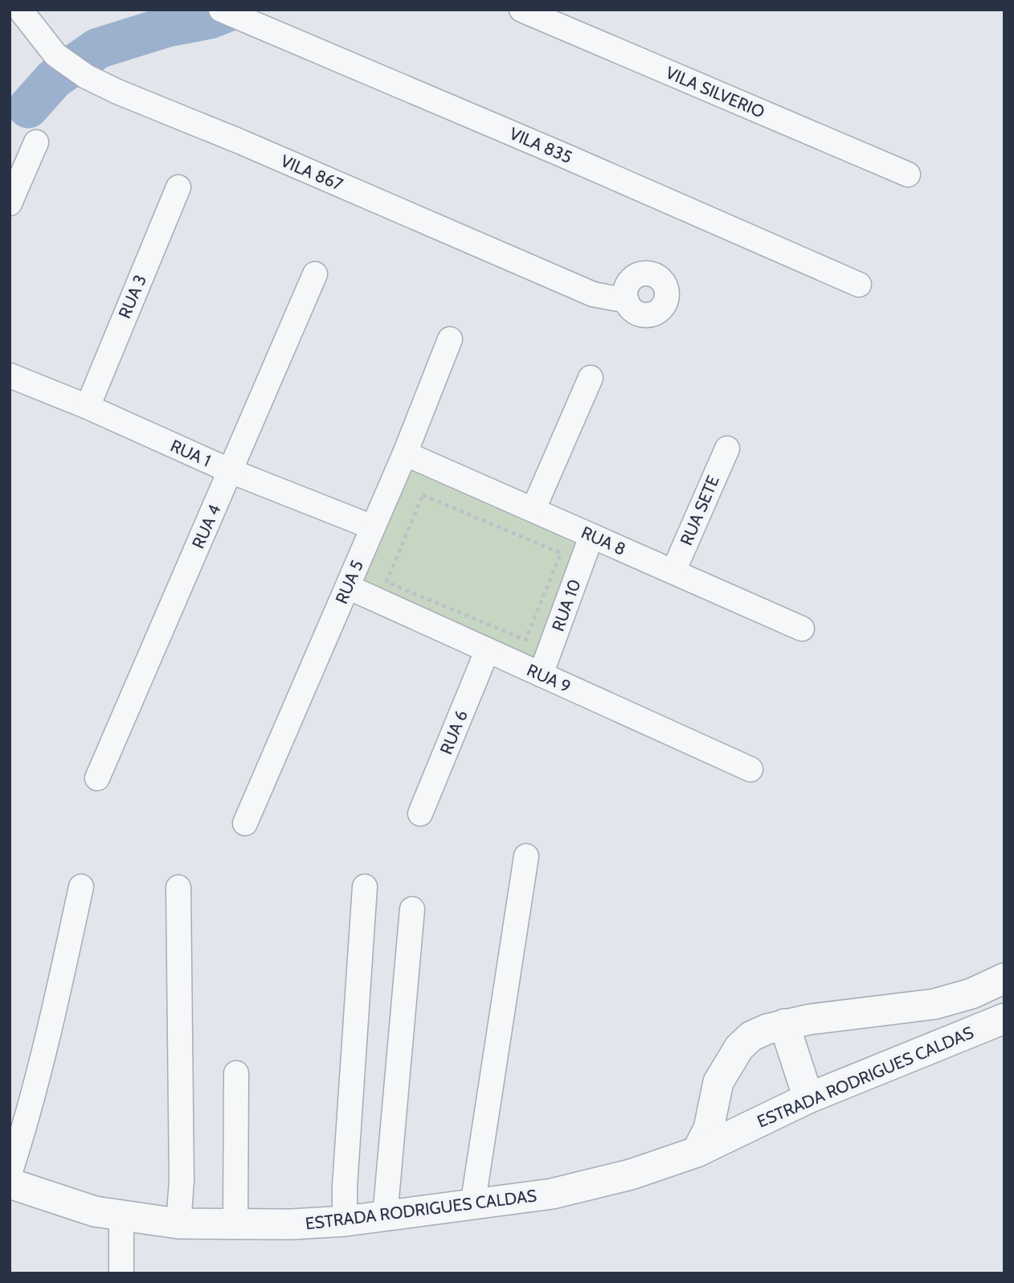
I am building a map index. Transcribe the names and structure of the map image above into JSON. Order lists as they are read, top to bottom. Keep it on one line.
{"streets":{"street":["VILA SILVERIO","VILA 835","VILA 867","RUA 3","RUA 1","RUA SETE","RUA 4","RUA 8","RUA 5","RUA 10","RUA 9","RUA 6","ESTRADA RODRIGUES CALDAS"]},"crossings":[["RUA 3","RUA 1"],["RUA 1","RUA 4"],["RUA 1","RUA 5"],["RUA SETE","RUA 8"],["RUA 8","RUA 5"],["RUA 8","RUA 10"],["RUA 5","RUA 9"],["RUA 10","RUA 9"],["RUA 9","RUA 6"]]}
